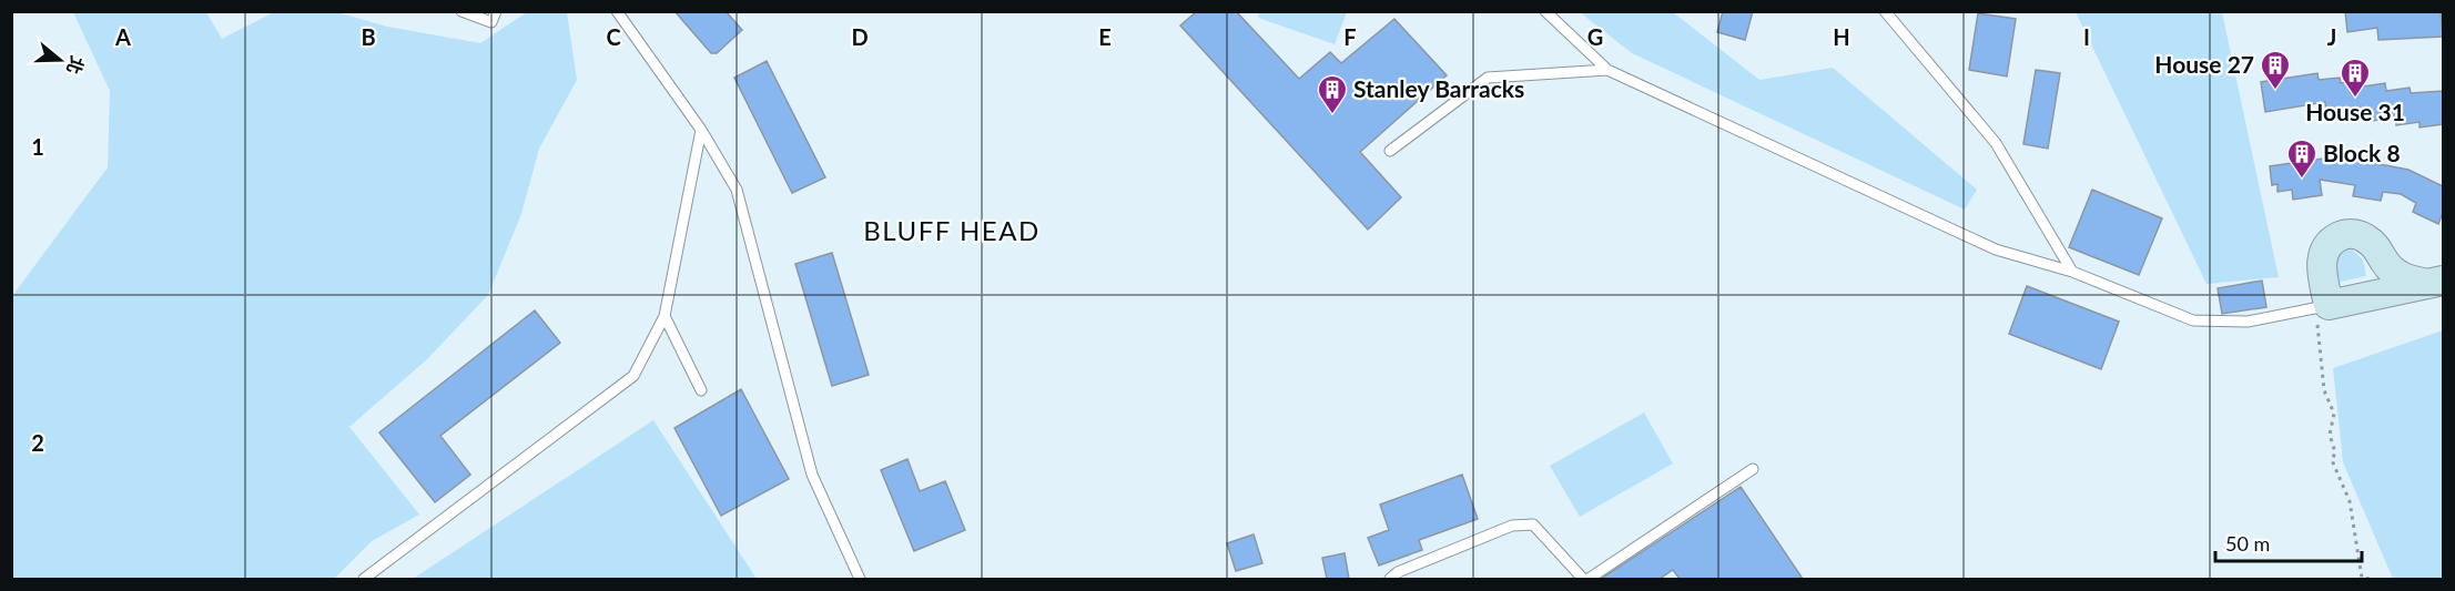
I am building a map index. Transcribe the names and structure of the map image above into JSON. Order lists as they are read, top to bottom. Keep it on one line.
{"districts":["BLUFF HEAD"],"places":{"building":["House 27","House 31","Stanley Barracks","Block 8"]},"scale_bar":"50 m","north":"right","grid":{"columns":["A","B","C","D","E","F","G","H","I","J"],"rows":["1","2"]}}
